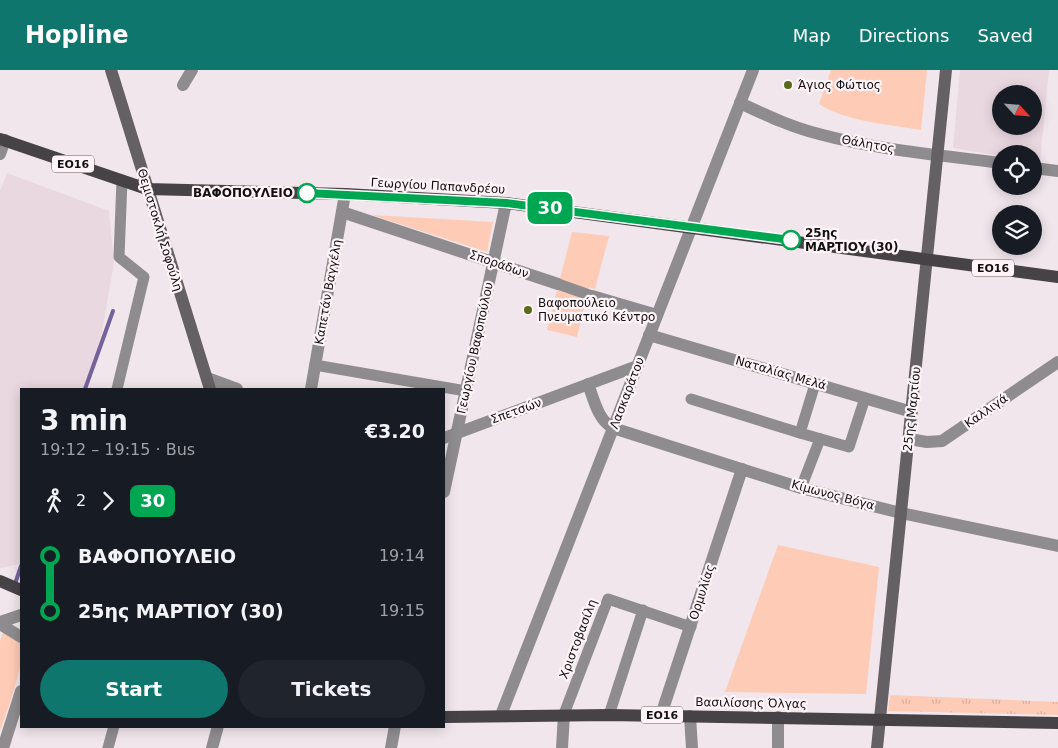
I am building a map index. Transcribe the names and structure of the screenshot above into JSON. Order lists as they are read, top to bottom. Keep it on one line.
{"streets":{"main road":["ΕΟ16","Γεωργίου Παπανδρέου","Θεμιστοκλή Σοφούλη","25ης Μαρτίου","Βασιλίσσης Όλγας"],"street":["Θάλητος","Σποράδων","Καπετάν Βαγγέλη","Γεωργίου Βαφοπούλου","Ναταλίας Μελά","Λασκαράτου","Σπετσών","Καλλιγά","Κίμωνος Βόγα","Ορμυλίας","Χριστοβασίλη"]},"crossings":[["Θάλητος","Λασκαράτου"],["Θάλητος","25ης Μαρτίου"],["Γεωργίου Παπανδρέου","Θεμιστοκλή Σοφούλη"],["Γεωργίου Παπανδρέου","Καπετάν Βαγγέλη"],["Γεωργίου Παπανδρέου","Γεωργίου Βαφοπούλου"],["Γεωργίου Παπανδρέου","Λασκαράτου"],["Γεωργίου Παπανδρέου","25ης Μαρτίου"],["Σποράδων","Καπετάν Βαγγέλη"],["Σποράδων","Γεωργίου Βαφοπούλου"],["Σποράδων","Λασκαράτου"],["Γεωργίου Βαφοπούλου","Σπετσών"],["Ναταλίας Μελά","Λασκαράτου"],["Ναταλίας Μελά","25ης Μαρτίου"],["Λασκαράτου","Σπετσών"],["Λασκαράτου","Κίμωνος Βόγα"],["Λασκαράτου","Βασιλίσσης Όλγας"],["25ης Μαρτίου","Καλλιγά"],["25ης Μαρτίου","Κίμωνος Βόγα"],["25ης Μαρτίου","Βασιλίσσης Όλγας"],["Κίμωνος Βόγα","Ορμυλίας"],["Ορμυλίας","Βασιλίσσης Όλγας"],["Χριστοβασίλη","Βασιλίσσης Όλγας"]],"places":["Άγιος Φώτιος","ΒΑΦΟΠΟΥΛΕΙΟ","25ης ΜΑΡΤΙΟΥ (30)","Βαφοπούλειο Πνευματικό Κέντρο"],"lines":["bus line 30"],"north":"bottom right","page":{"header":"Hopline","nav":["Map","Directions","Saved"],"on_map":"30","heading":["3 min","19:12 – 19:15 · Bus","€3.20"],"legs":["2","30"],"list":[{"name":"ΒΑΦΟΠΟΥΛΕΙΟ","value":"19:14"},{"name":"25ης ΜΑΡΤΙΟΥ (30)","value":"19:15"}],"buttons":["Start","Tickets"]}}
